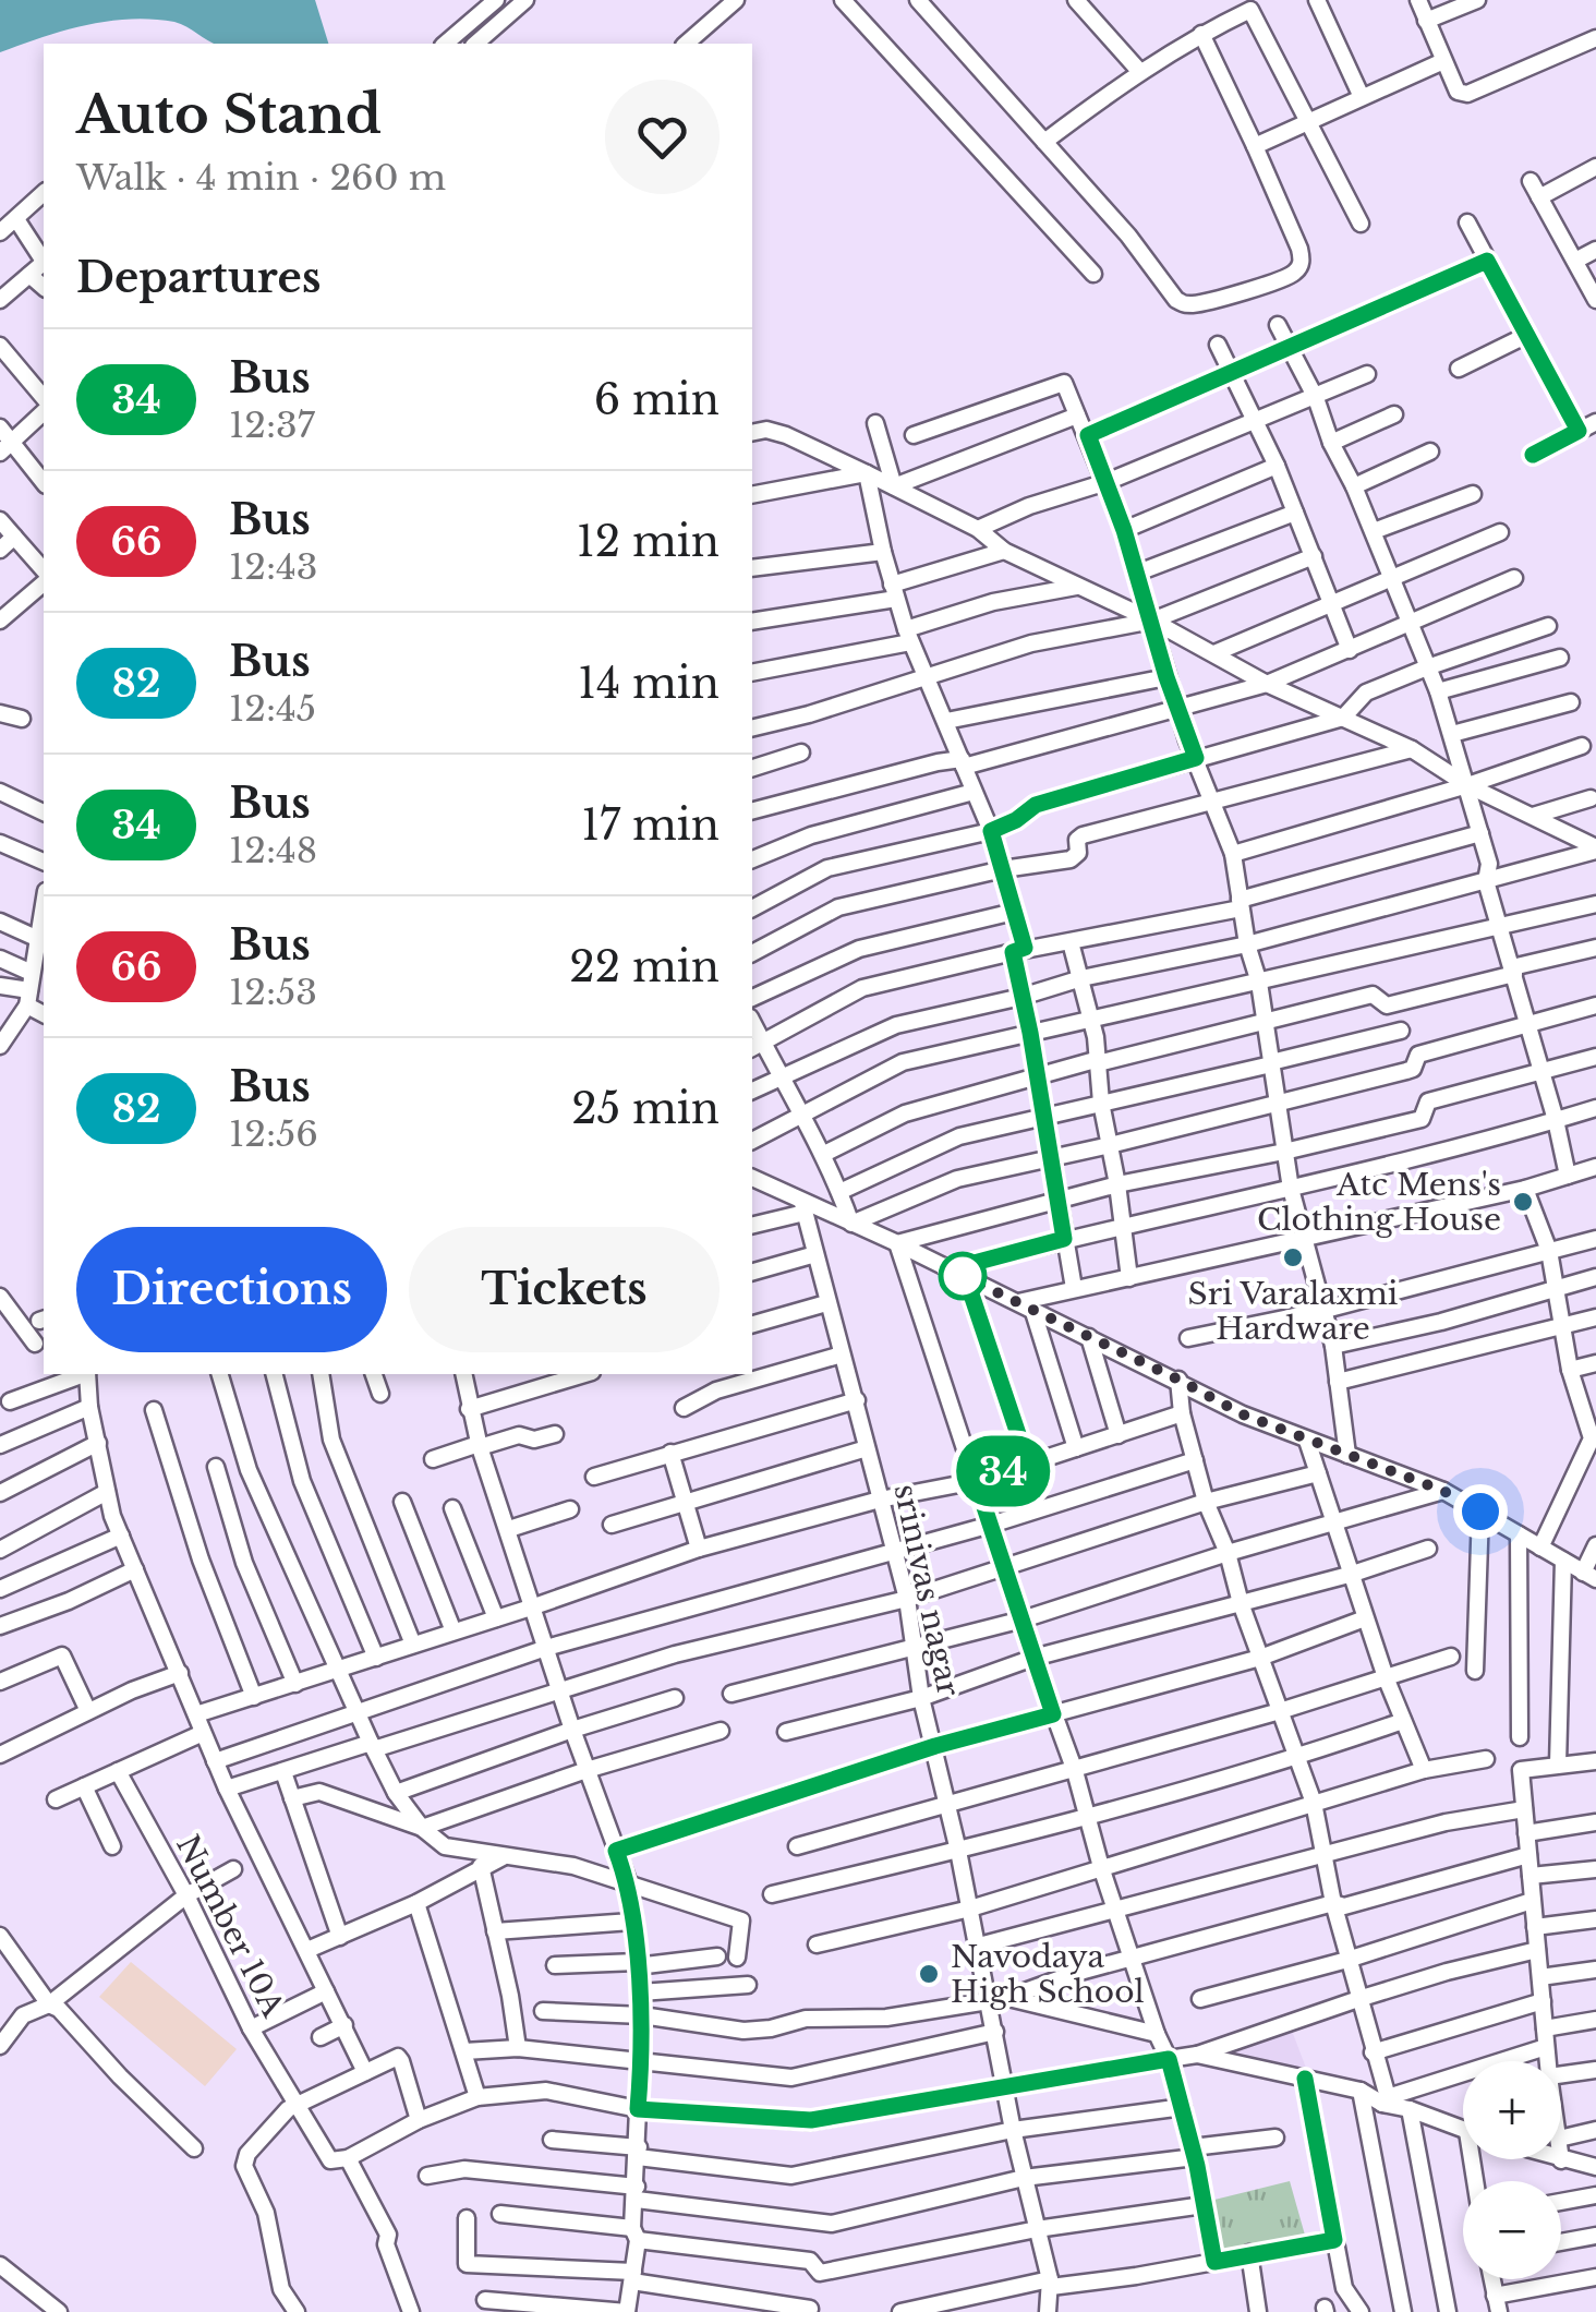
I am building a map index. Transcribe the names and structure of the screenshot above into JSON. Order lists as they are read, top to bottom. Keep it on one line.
{"streets":{"street":["srinivas nagar","Number 10A"]},"places":["Atc Mens's Clothing House","Sri Varalaxmi Hardware","Navodaya High School"],"lines":["bus line 34"],"page":{"on_map":"34","heading":[["Auto Stand","Walk · 4 min · 260 m"],"Departures"],"list":[{"mark":"34","name":"Bus","note":"12:37","value":"6 min"},{"mark":"66","name":"Bus","note":"12:43","value":"12 min"},{"mark":"82","name":"Bus","note":"12:45","value":"14 min"},{"mark":"34","name":"Bus","note":"12:48","value":"17 min"},{"mark":"66","name":"Bus","note":"12:53","value":"22 min"},{"mark":"82","name":"Bus","note":"12:56","value":"25 min"}],"buttons":["Directions","Tickets"],"map_buttons":["+","−"]}}
